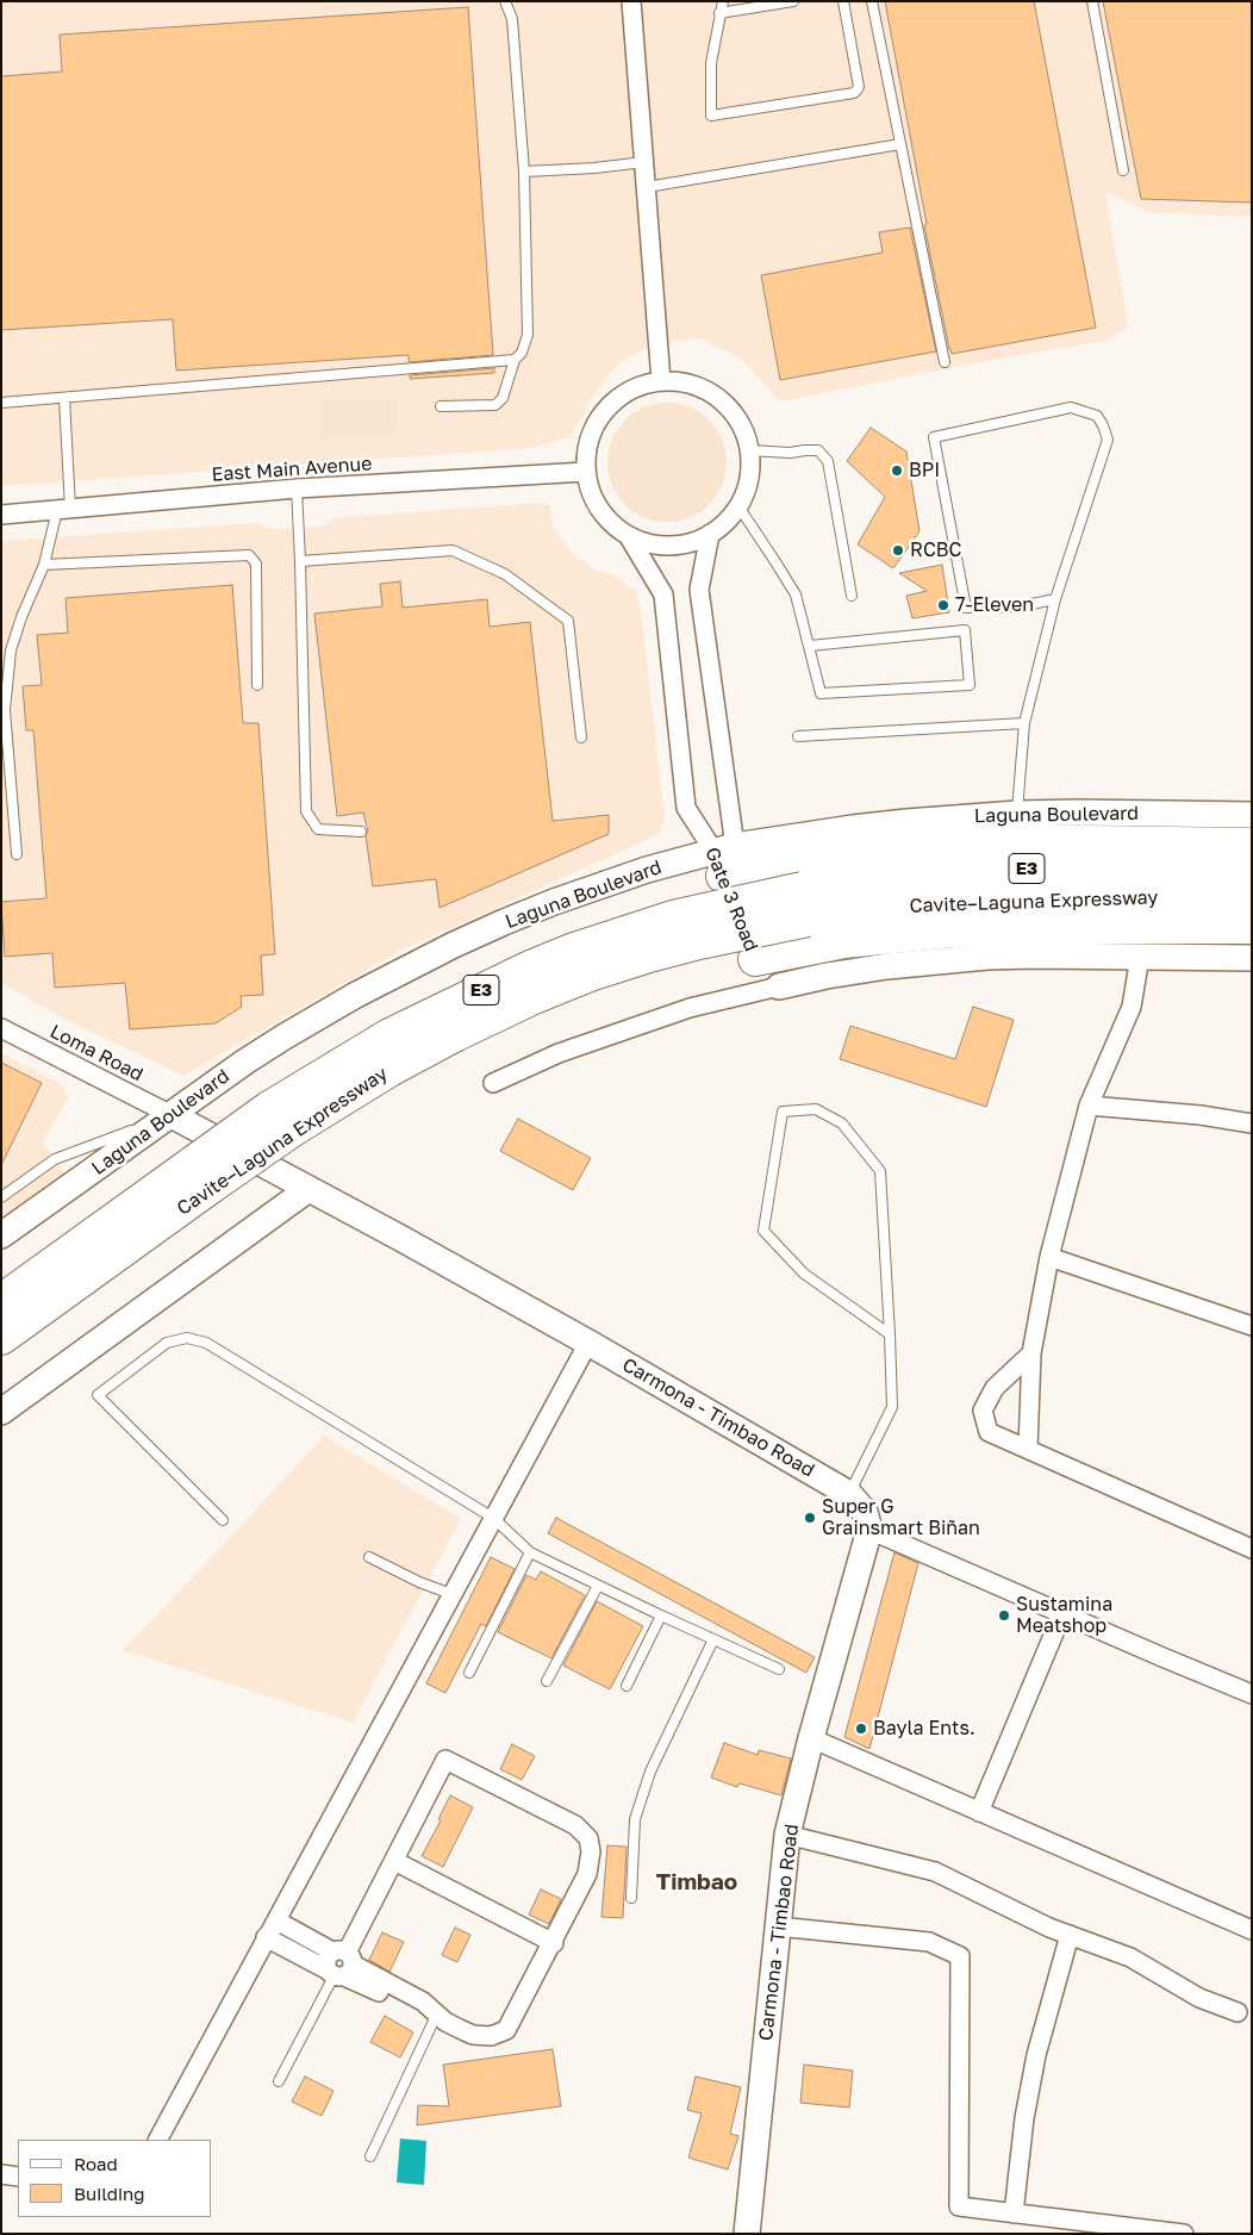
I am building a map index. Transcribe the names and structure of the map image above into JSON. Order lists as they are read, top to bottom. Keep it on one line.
{"streets":{"highway":["E3","Cavite–Laguna Expressway"],"main road":["Laguna Boulevard","Gate 3 Road","Carmona - Timbao Road"],"street":["East Main Avenue","Loma Road"]},"crossings":[["East Main Avenue","Gate 3 Road"],["Laguna Boulevard","Gate 3 Road"],["Laguna Boulevard","Loma Road"],["Laguna Boulevard","Carmona - Timbao Road"],["Loma Road","Carmona - Timbao Road"]],"districts":["Timbao"],"places":["BPI","RCBC","7-Eleven","Super G Grainsmart Biñan","Sustamina Meatshop","Bayla Ents."],"legend":["Road","Building"]}
